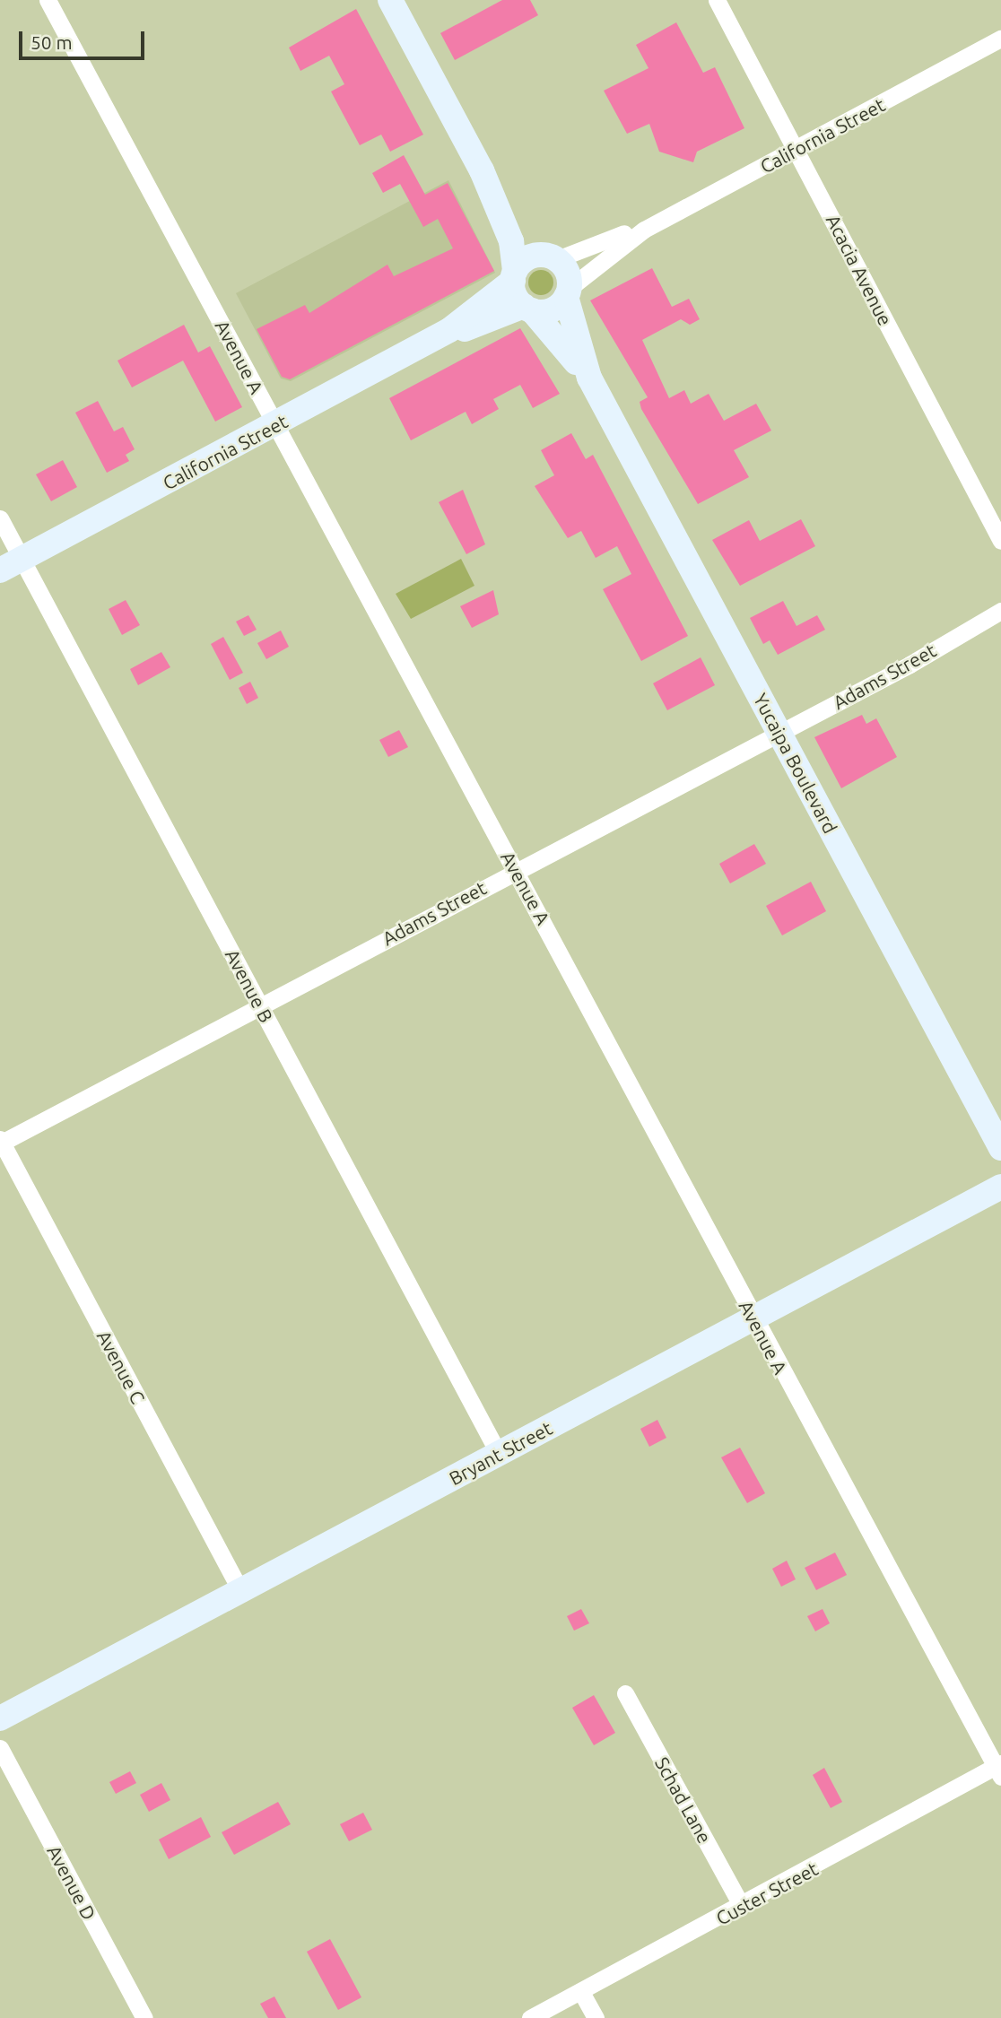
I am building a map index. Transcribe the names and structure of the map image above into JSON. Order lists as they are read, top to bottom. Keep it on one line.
{"streets":{"street":["California Street","Acacia Avenue","Avenue A","Adams Street","Yucaipa Boulevard","Avenue B","Avenue C","Bryant Street","Schad Lane","Avenue D","Custer Street"]},"crossings":[["California Street","Acacia Avenue"],["California Street","Avenue A"],["California Street","Yucaipa Boulevard"],["California Street","Avenue B"],["Avenue A","Adams Street"],["Avenue A","Bryant Street"],["Avenue A","Custer Street"],["Adams Street","Yucaipa Boulevard"],["Adams Street","Avenue B"],["Adams Street","Avenue C"],["Avenue B","Bryant Street"],["Avenue C","Bryant Street"],["Schad Lane","Custer Street"]],"scale_bar":"50 m"}
